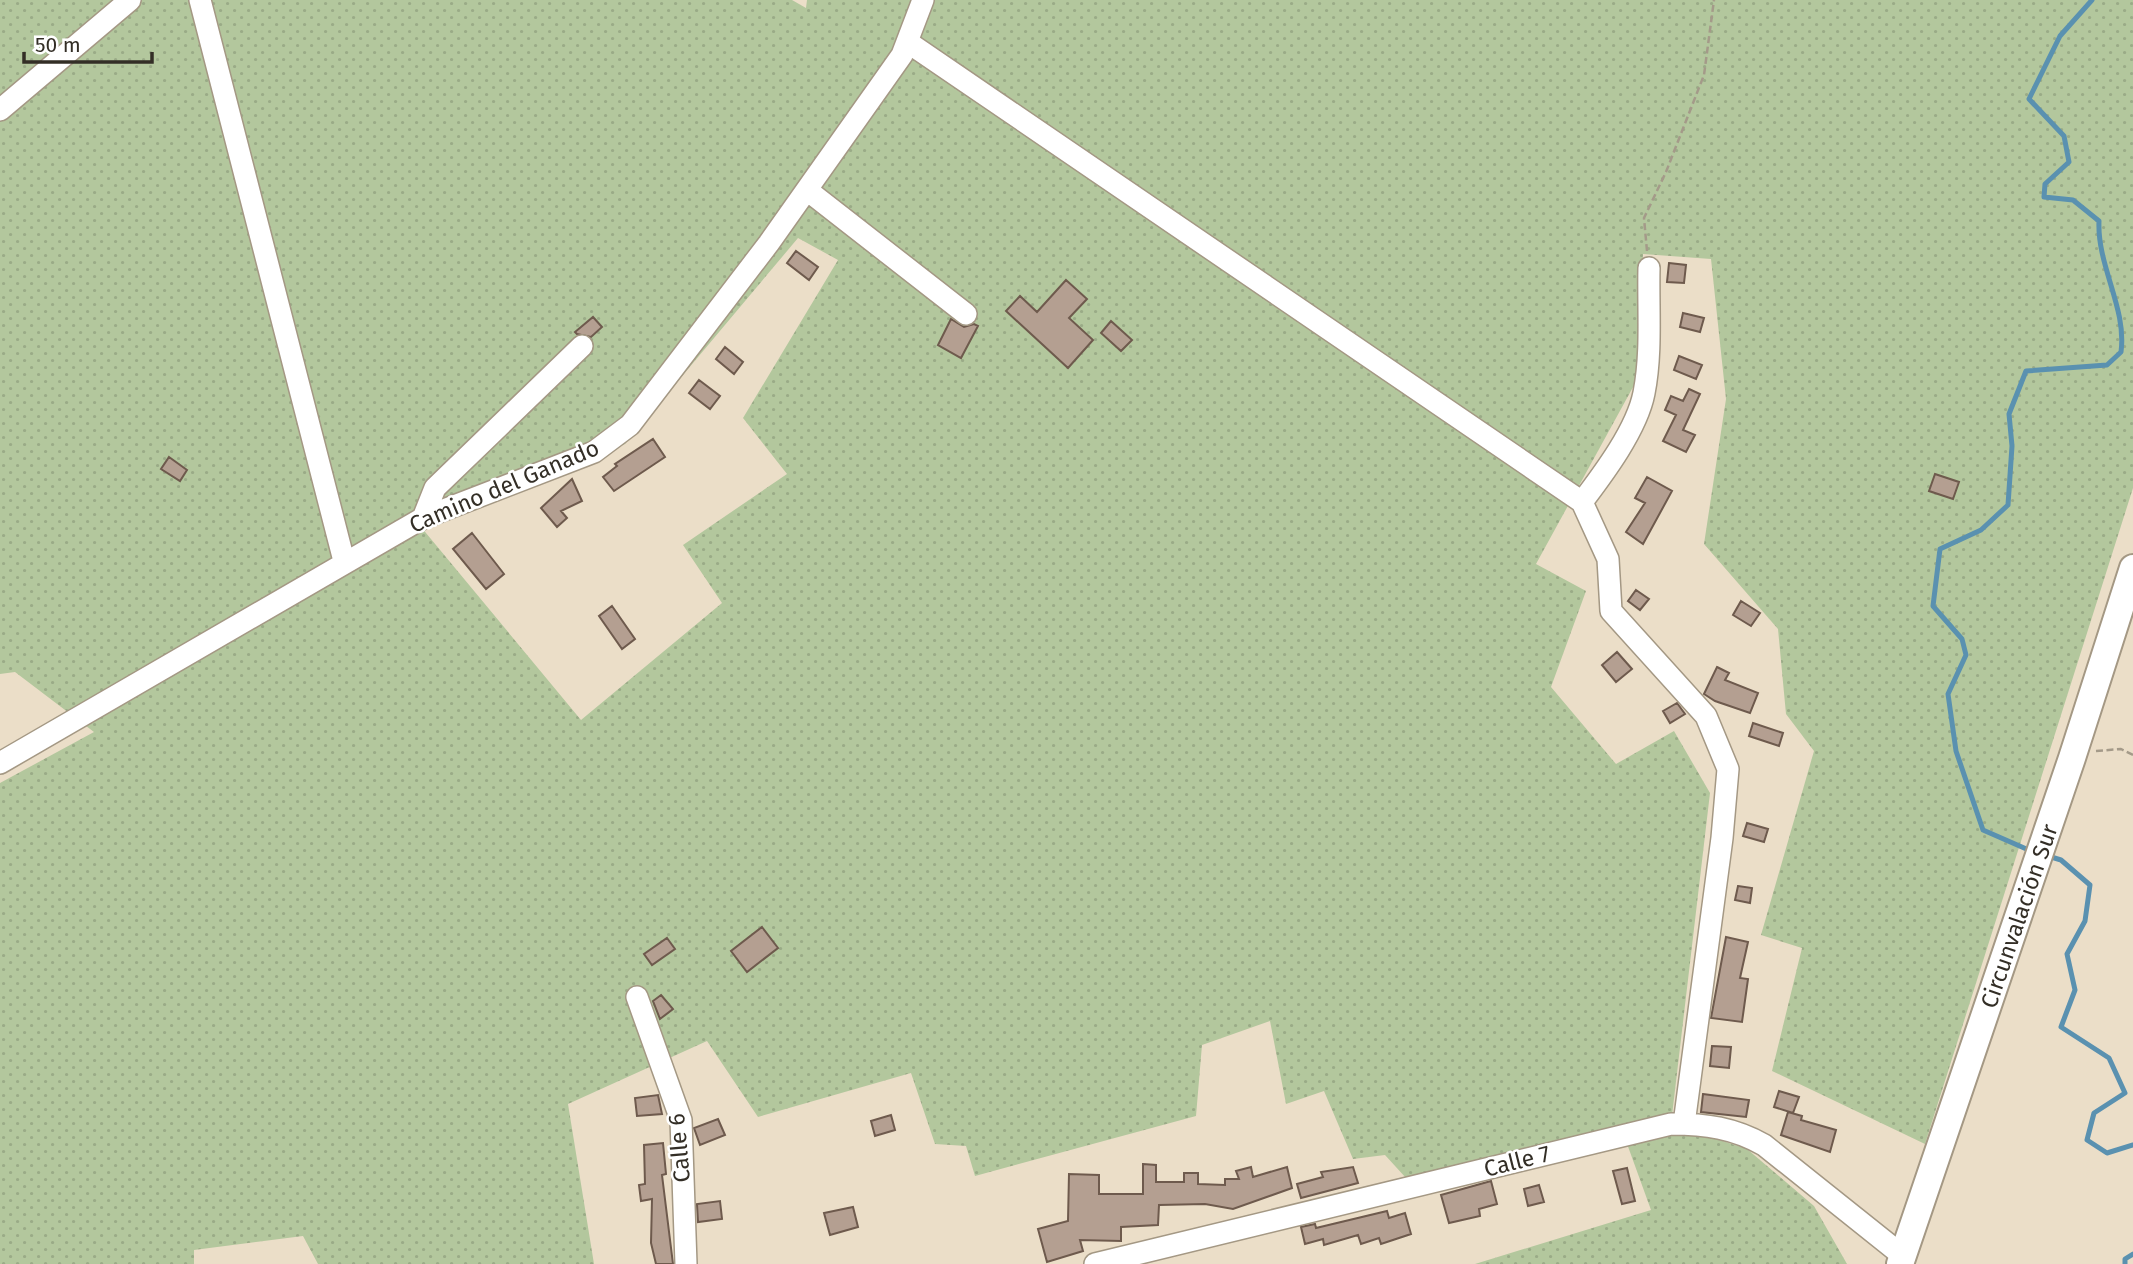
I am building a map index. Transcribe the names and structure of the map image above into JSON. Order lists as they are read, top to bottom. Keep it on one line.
{"streets":{"main road":["Circunvalación Sur"],"street":["Camino del Ganado","Calle 6","Calle 7"]},"crossings":[["Circunvalación Sur","Calle 7"]],"scale_bar":"50 m"}
